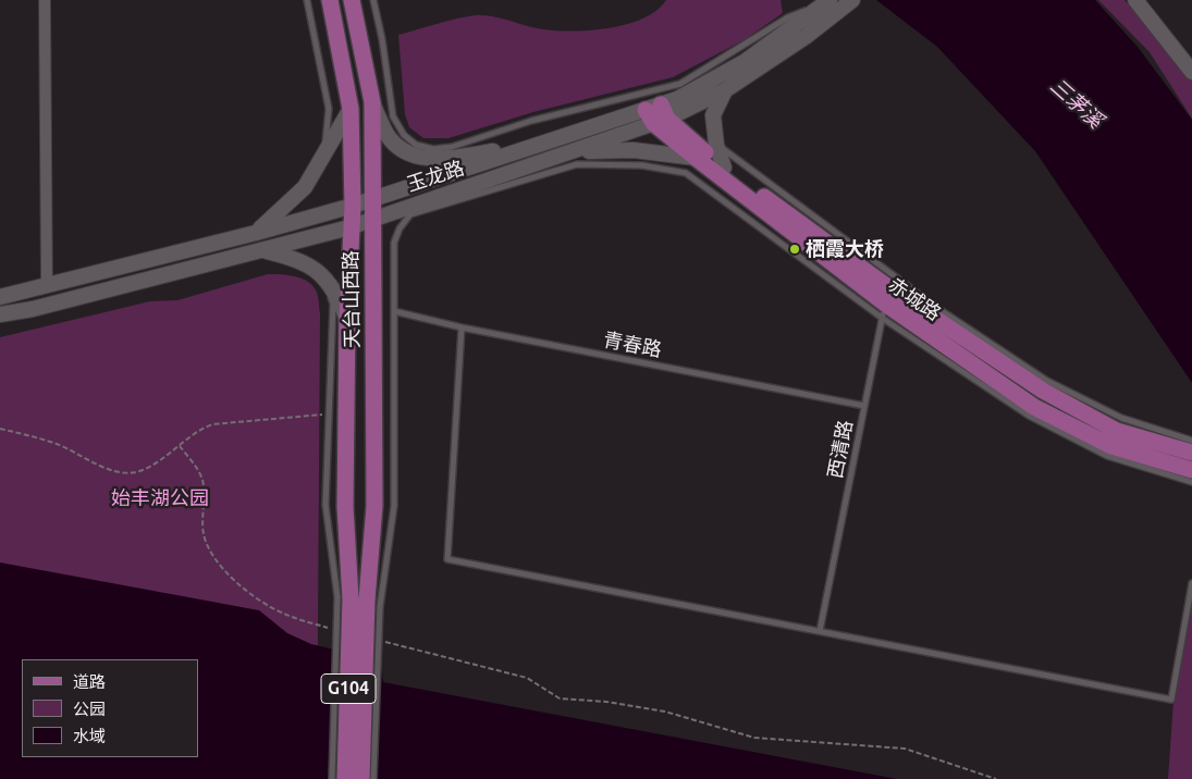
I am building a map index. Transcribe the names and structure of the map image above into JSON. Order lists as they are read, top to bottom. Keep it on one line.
{"streets":{"main road":["玉龙路","天台山西路","赤城路","G104"],"lane":["青春路","西清路"]},"crossings":[["玉龙路","天台山西路"],["玉龙路","赤城路"],["天台山西路","G104"],["赤城路","西清路"],["青春路","西清路"]],"water":["三茅溪"],"parks":["始丰湖公园"],"places":["栖霞大桥"],"legend":["道路","公园","水域"]}
